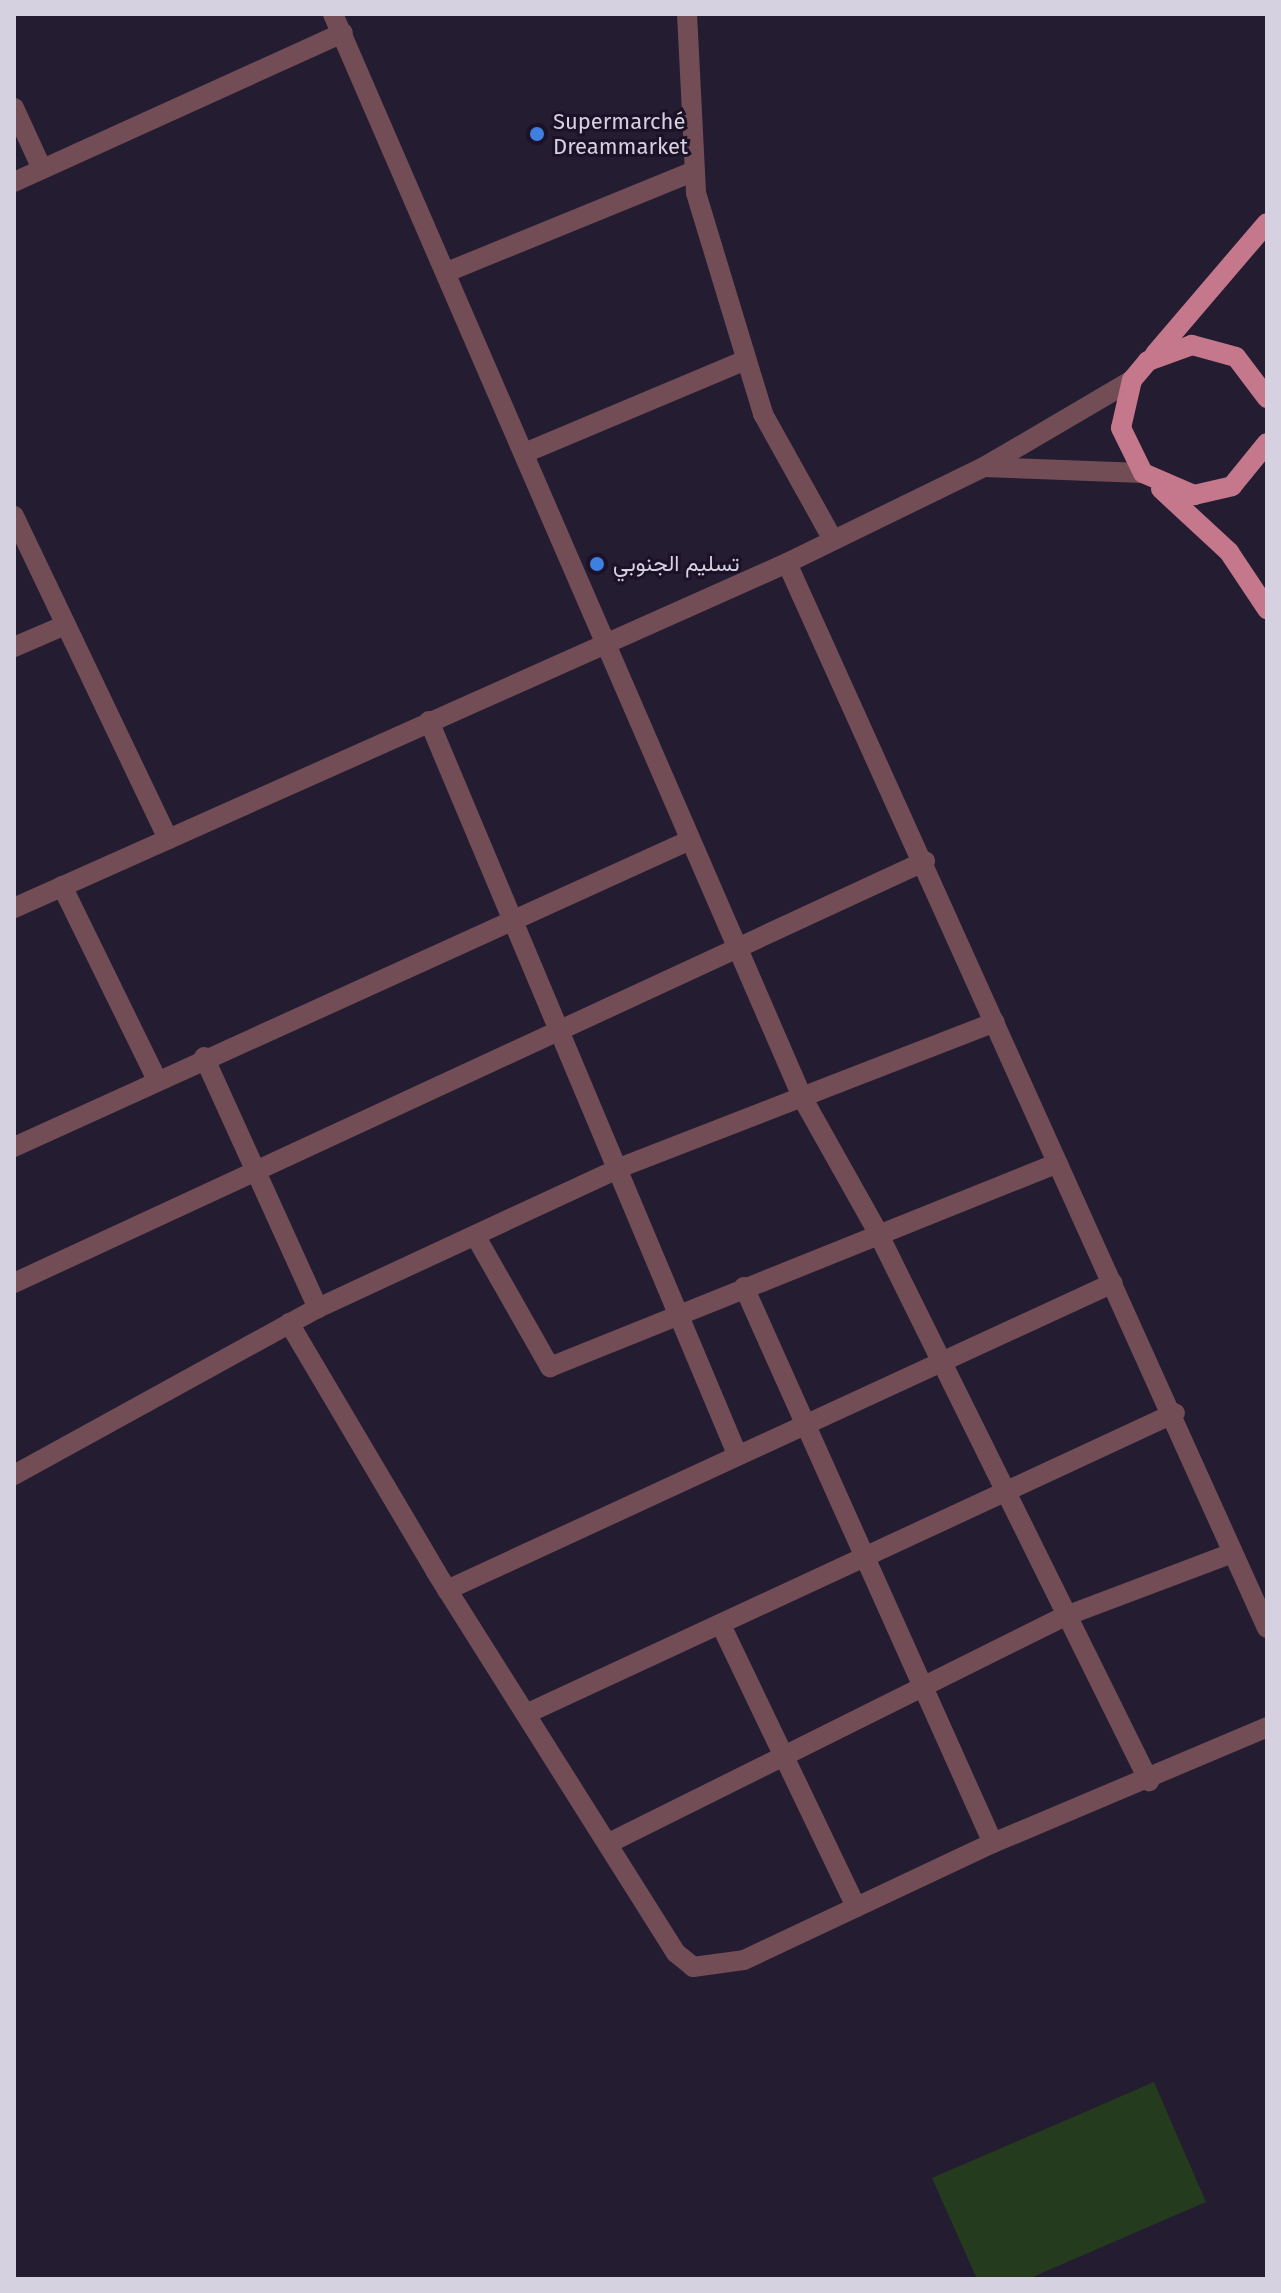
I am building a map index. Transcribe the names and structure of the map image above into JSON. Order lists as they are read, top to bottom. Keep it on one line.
{"places":["Supermarché Dreammarket","تسليم الجنوبي"]}
